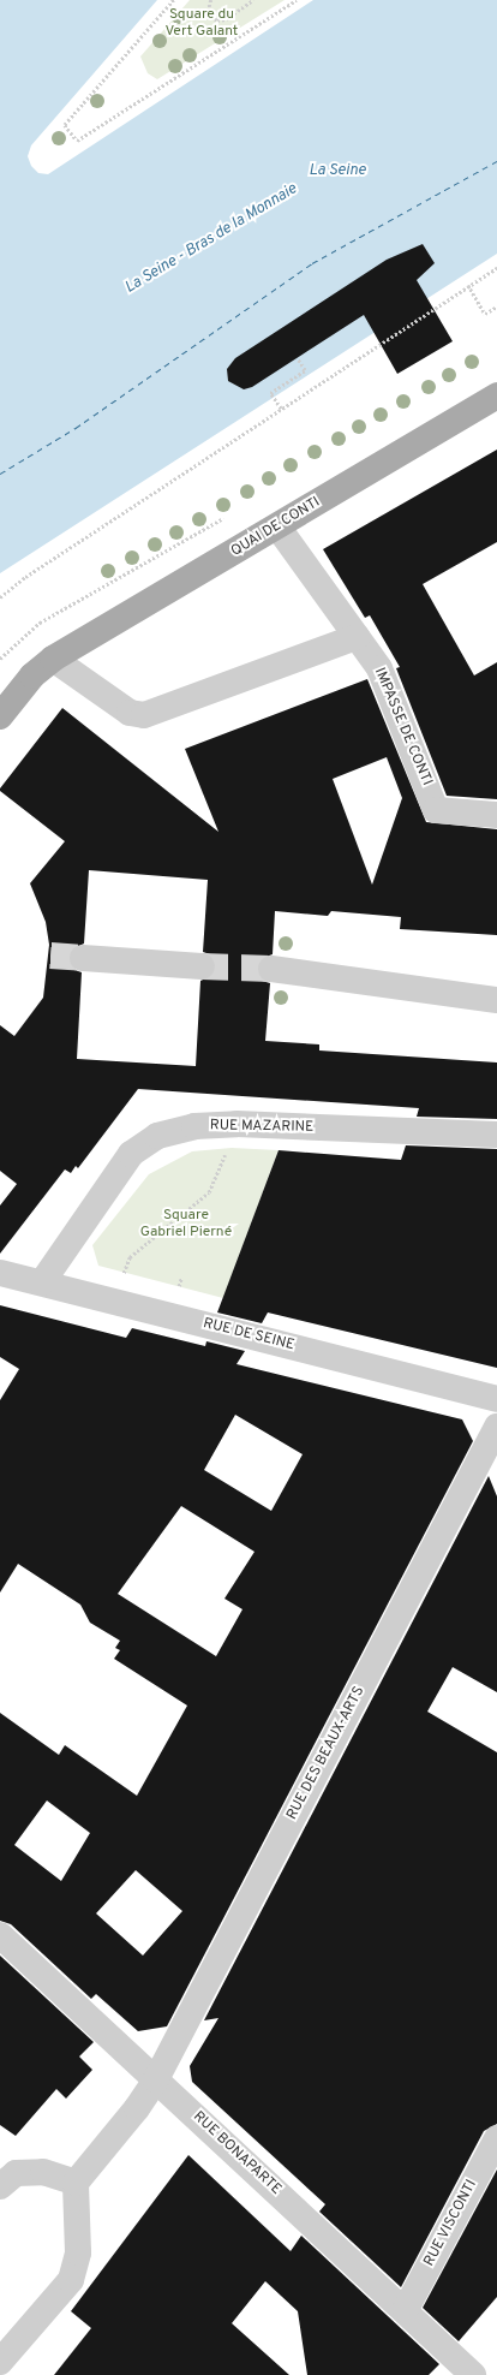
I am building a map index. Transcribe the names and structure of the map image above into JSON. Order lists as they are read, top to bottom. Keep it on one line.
{"streets":{"main road":["QUAI DE CONTI"],"street":["IMPASSE DE CONTI","RUE MAZARINE","RUE DE SEINE","RUE DES BEAUX-ARTS","RUE BONAPARTE","RUE VISCONTI"]},"crossings":[["QUAI DE CONTI","IMPASSE DE CONTI"],["RUE MAZARINE","RUE DE SEINE"],["RUE DES BEAUX-ARTS","RUE BONAPARTE"],["RUE BONAPARTE","RUE VISCONTI"]],"water":["La Seine","La Seine - Bras de la Monnaie"],"parks":["Square du Vert Galant","Square Gabriel Pierné"]}
